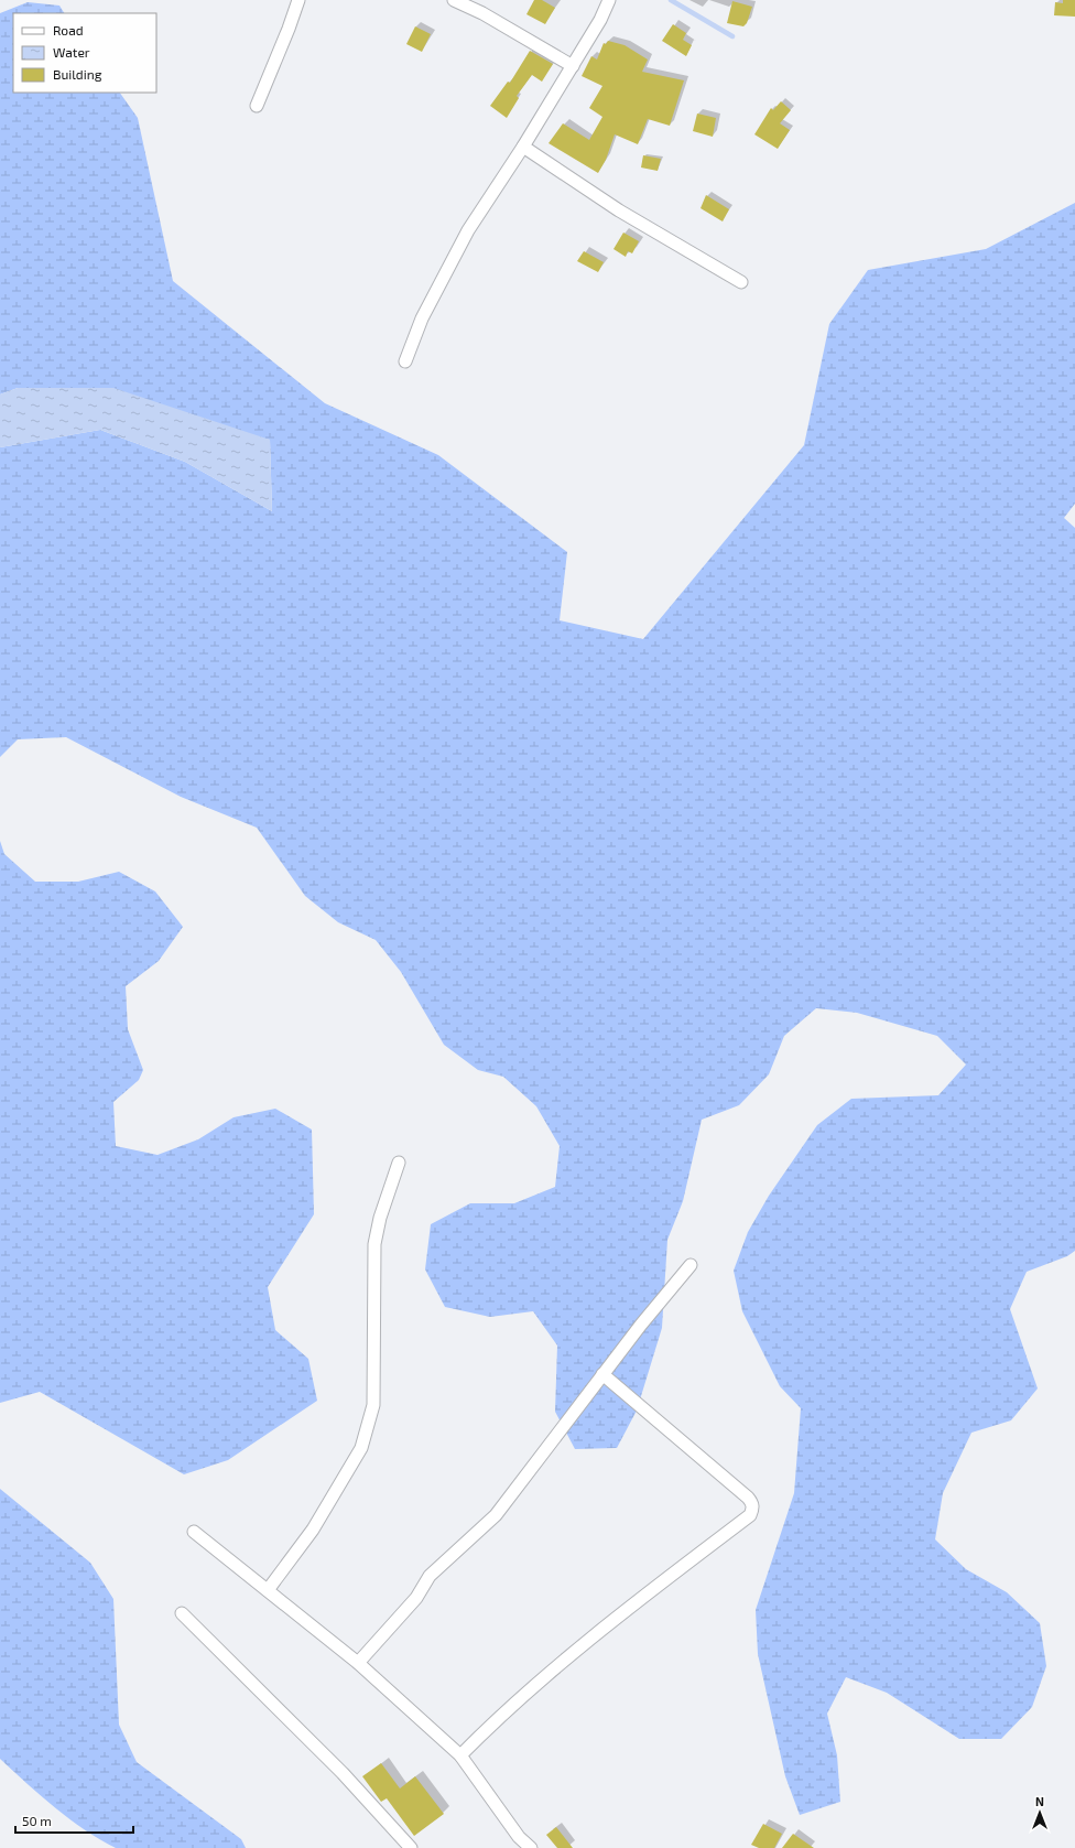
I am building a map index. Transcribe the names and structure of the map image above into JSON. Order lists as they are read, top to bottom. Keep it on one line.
{"legend":["Road","Water","Building"],"scale_bar":"50 m","north":"top"}
